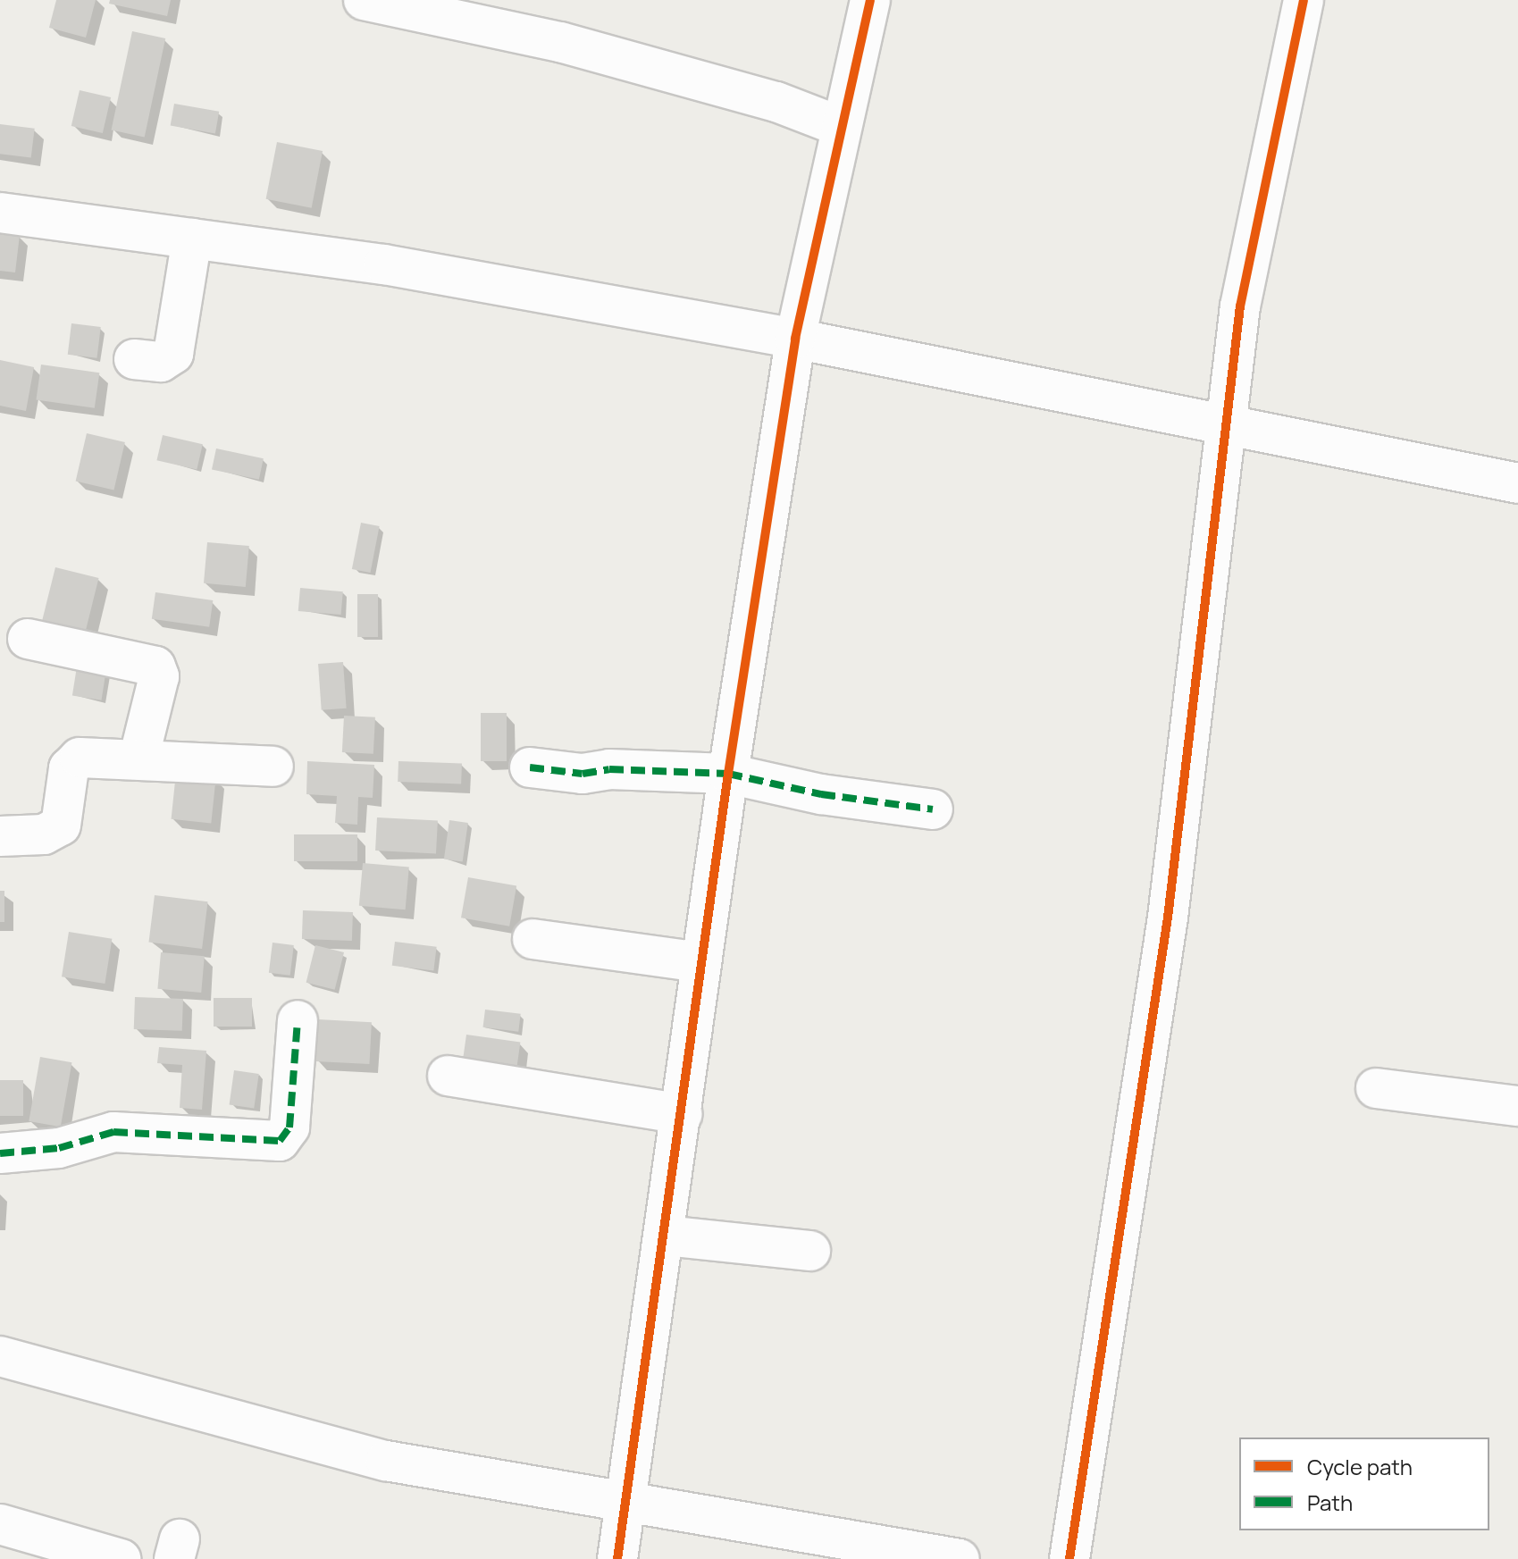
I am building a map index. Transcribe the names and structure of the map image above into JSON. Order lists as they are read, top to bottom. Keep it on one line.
{"legend":["Cycle path","Path"]}
